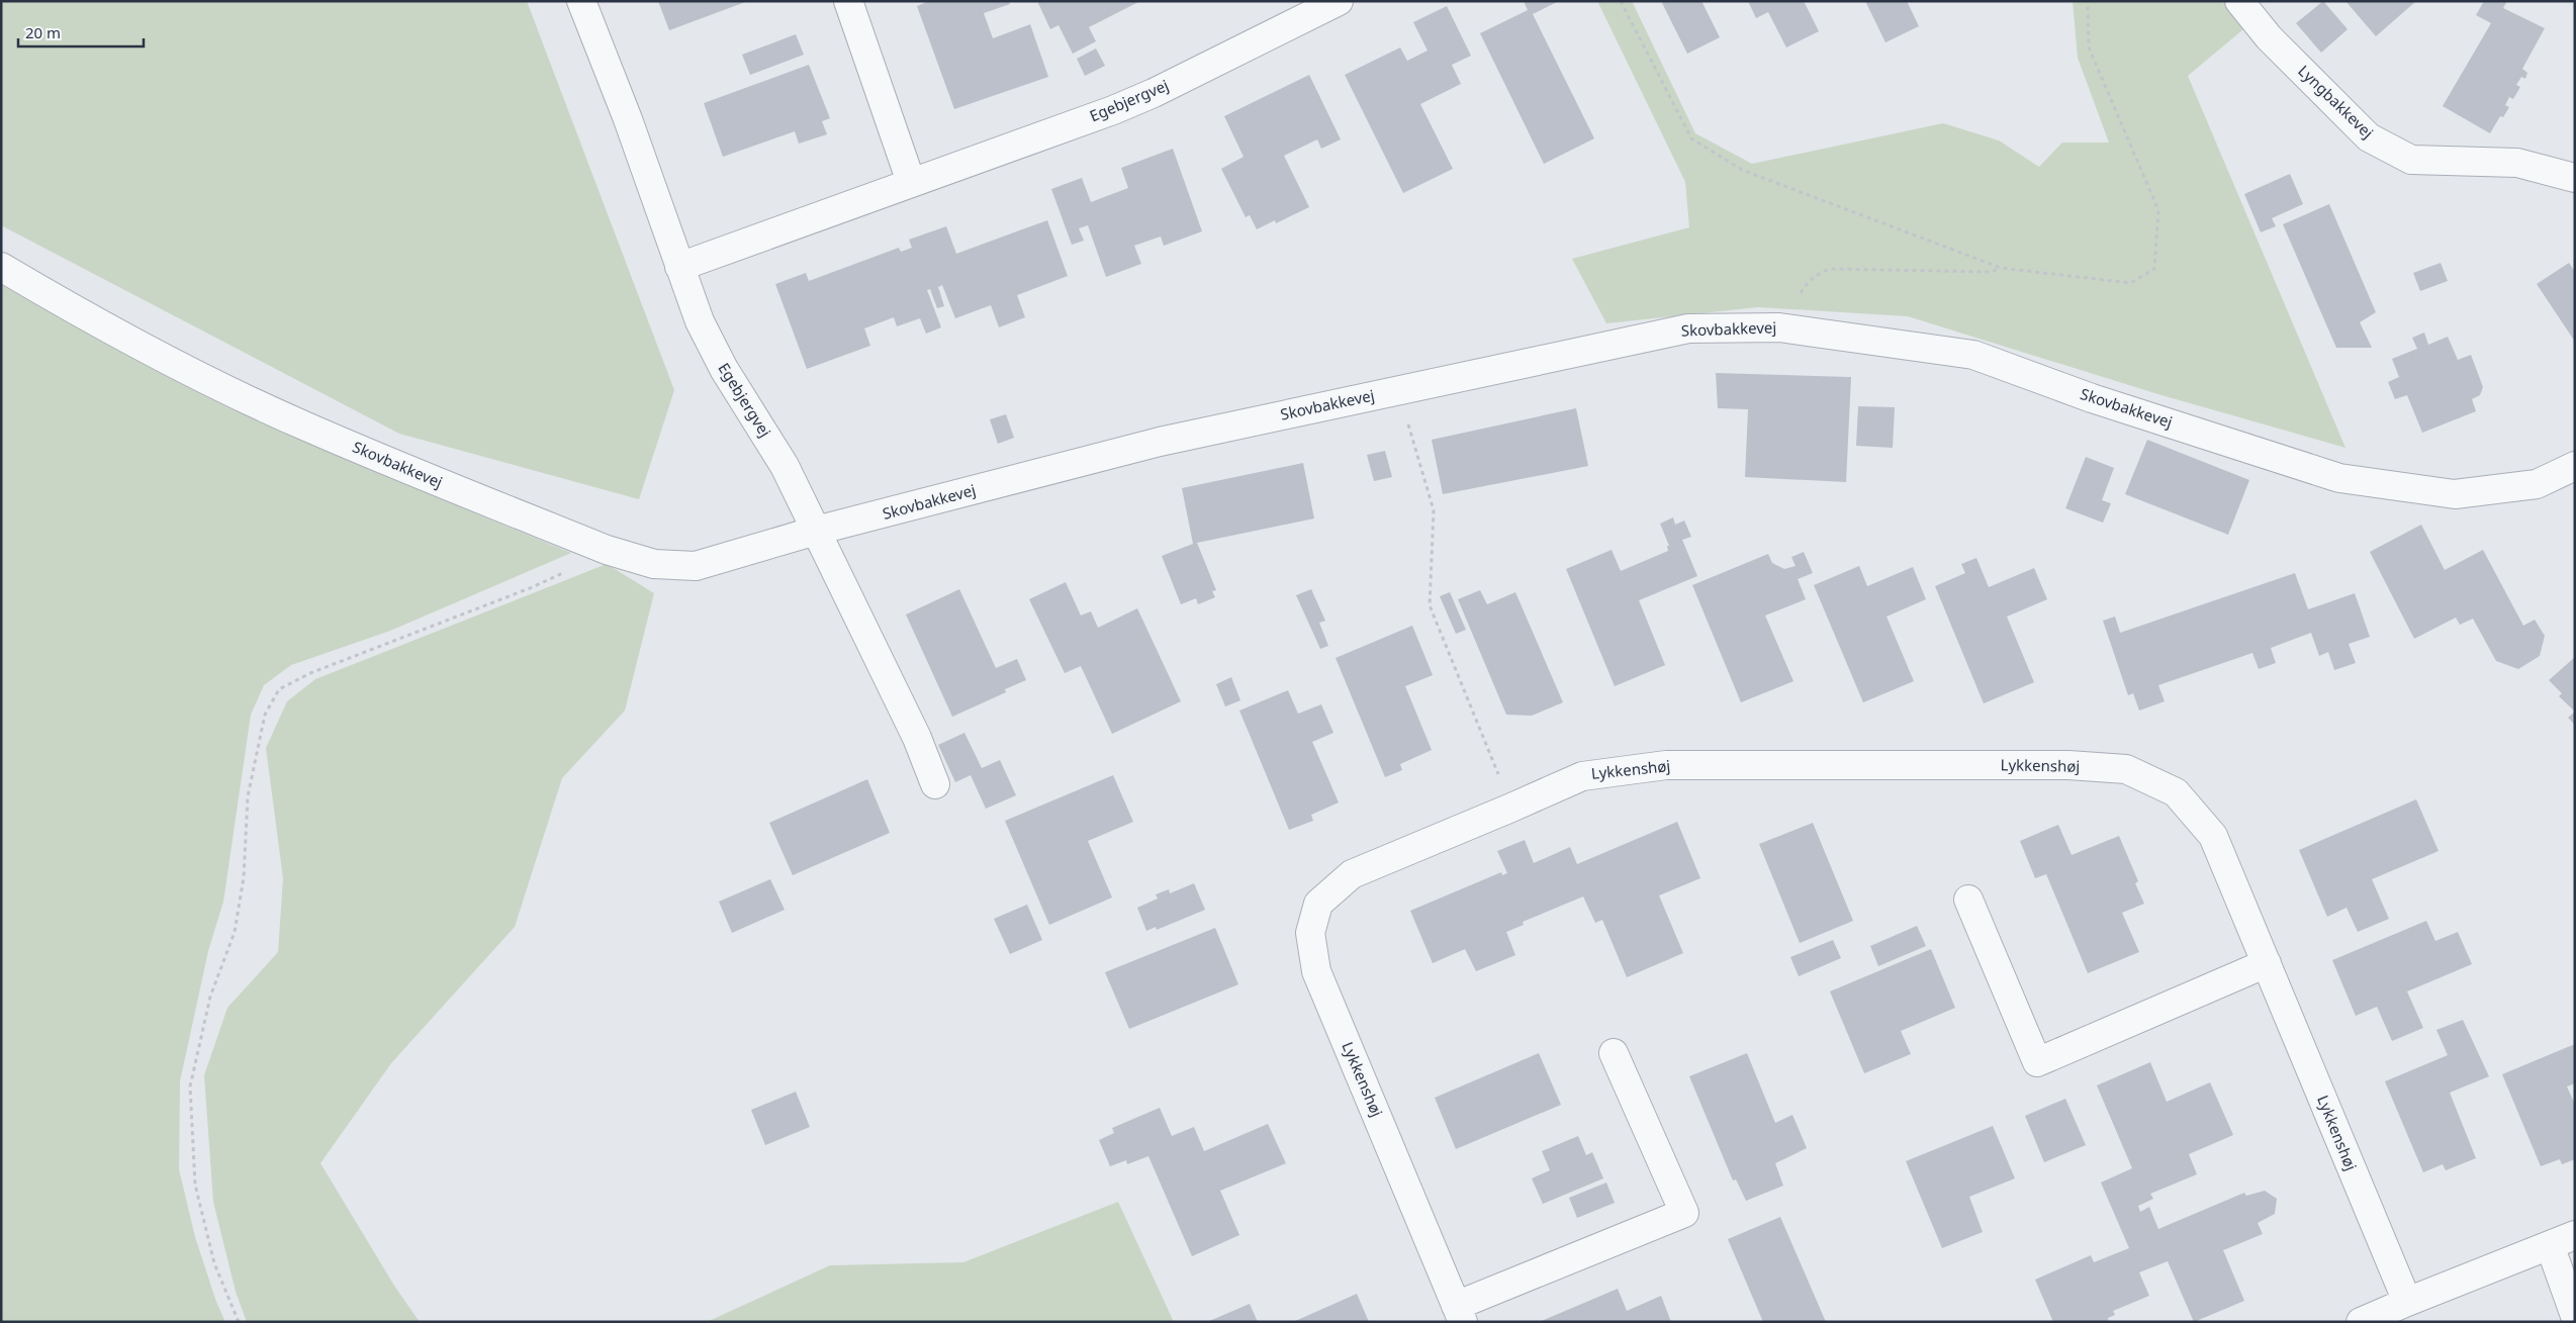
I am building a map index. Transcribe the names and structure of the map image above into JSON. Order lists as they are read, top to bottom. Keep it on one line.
{"streets":{"street":["Egebjergvej","Lyngbakkevej","Skovbakkevej","Lykkenshøj"]},"crossings":[["Egebjergvej","Skovbakkevej"]],"scale_bar":"20 m"}
